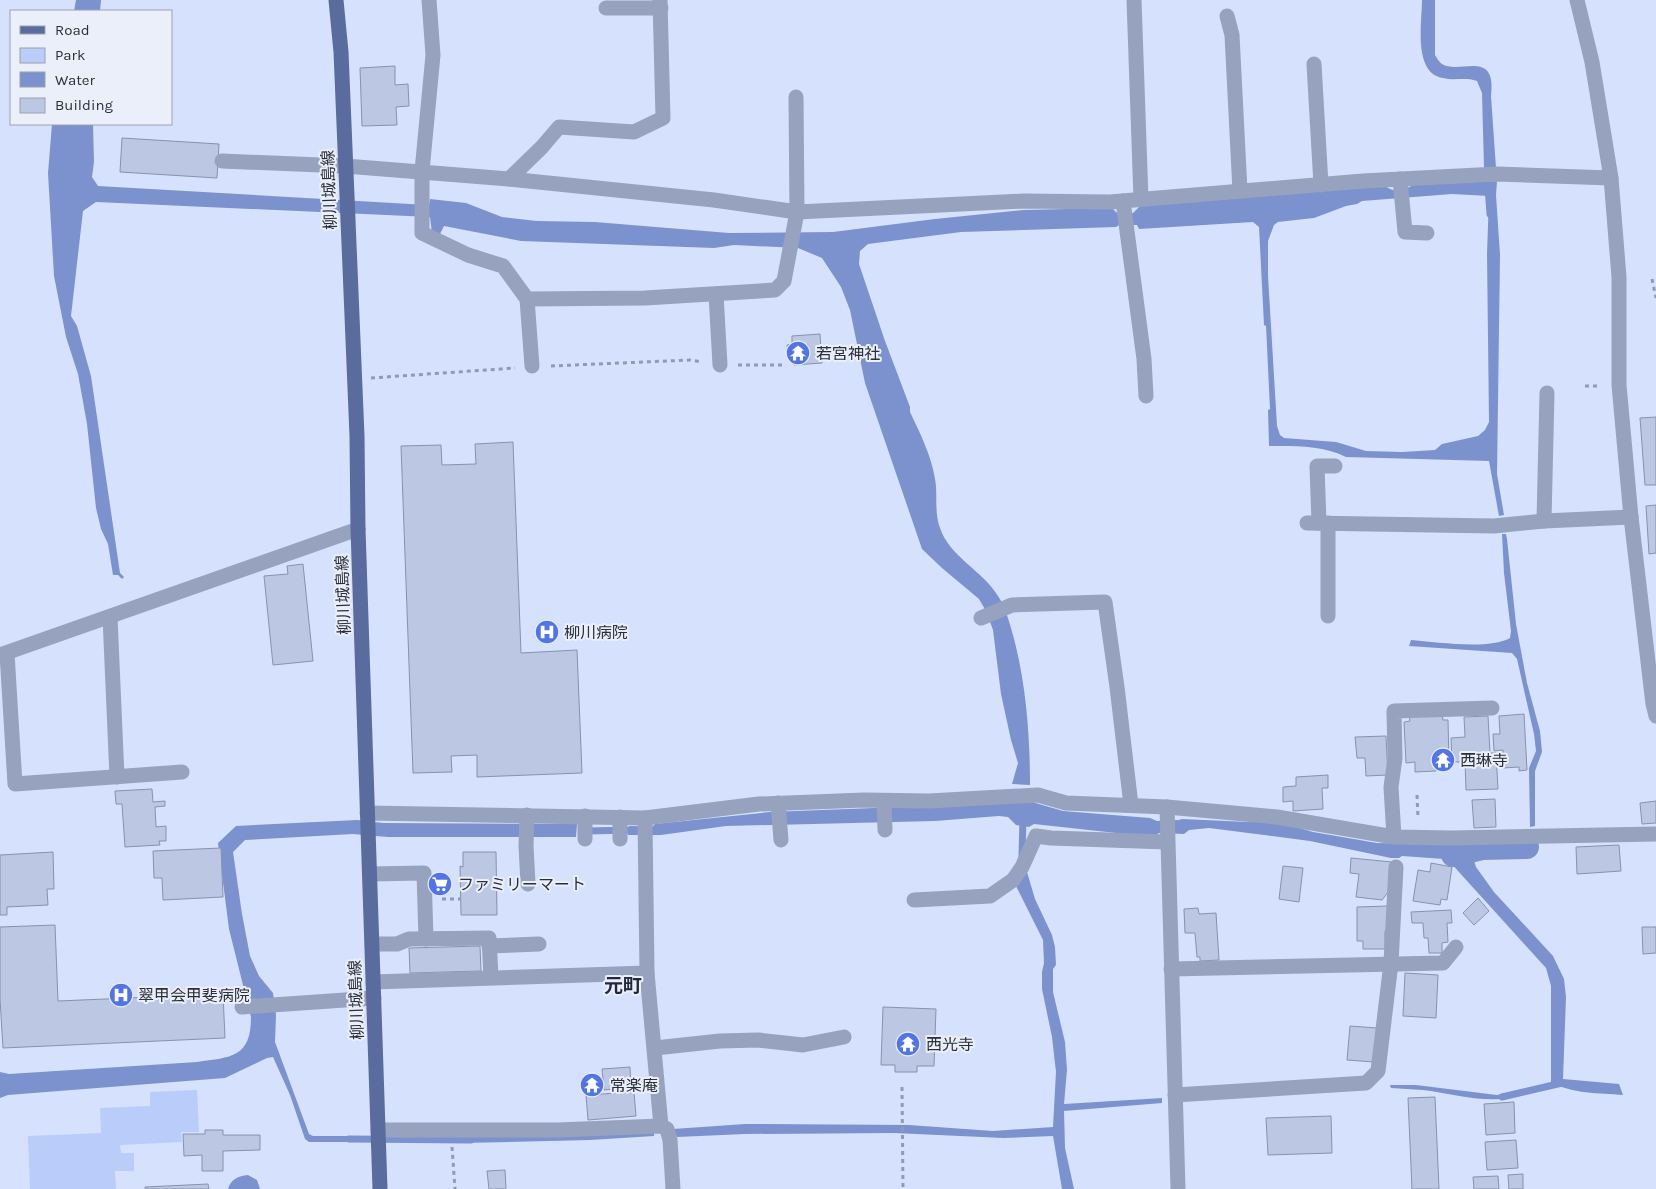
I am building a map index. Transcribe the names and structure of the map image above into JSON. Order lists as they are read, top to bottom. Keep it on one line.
{"streets":{"main road":["柳川城島線"]},"districts":["元町"],"places":{"temple":["若宮神社","西琳寺","西光寺","常楽庵"],"hospital":["柳川病院","翠甲会甲斐病院"],"supermarket":["ファミリーマート"]},"legend":["Road","Park","Water","Building"]}
